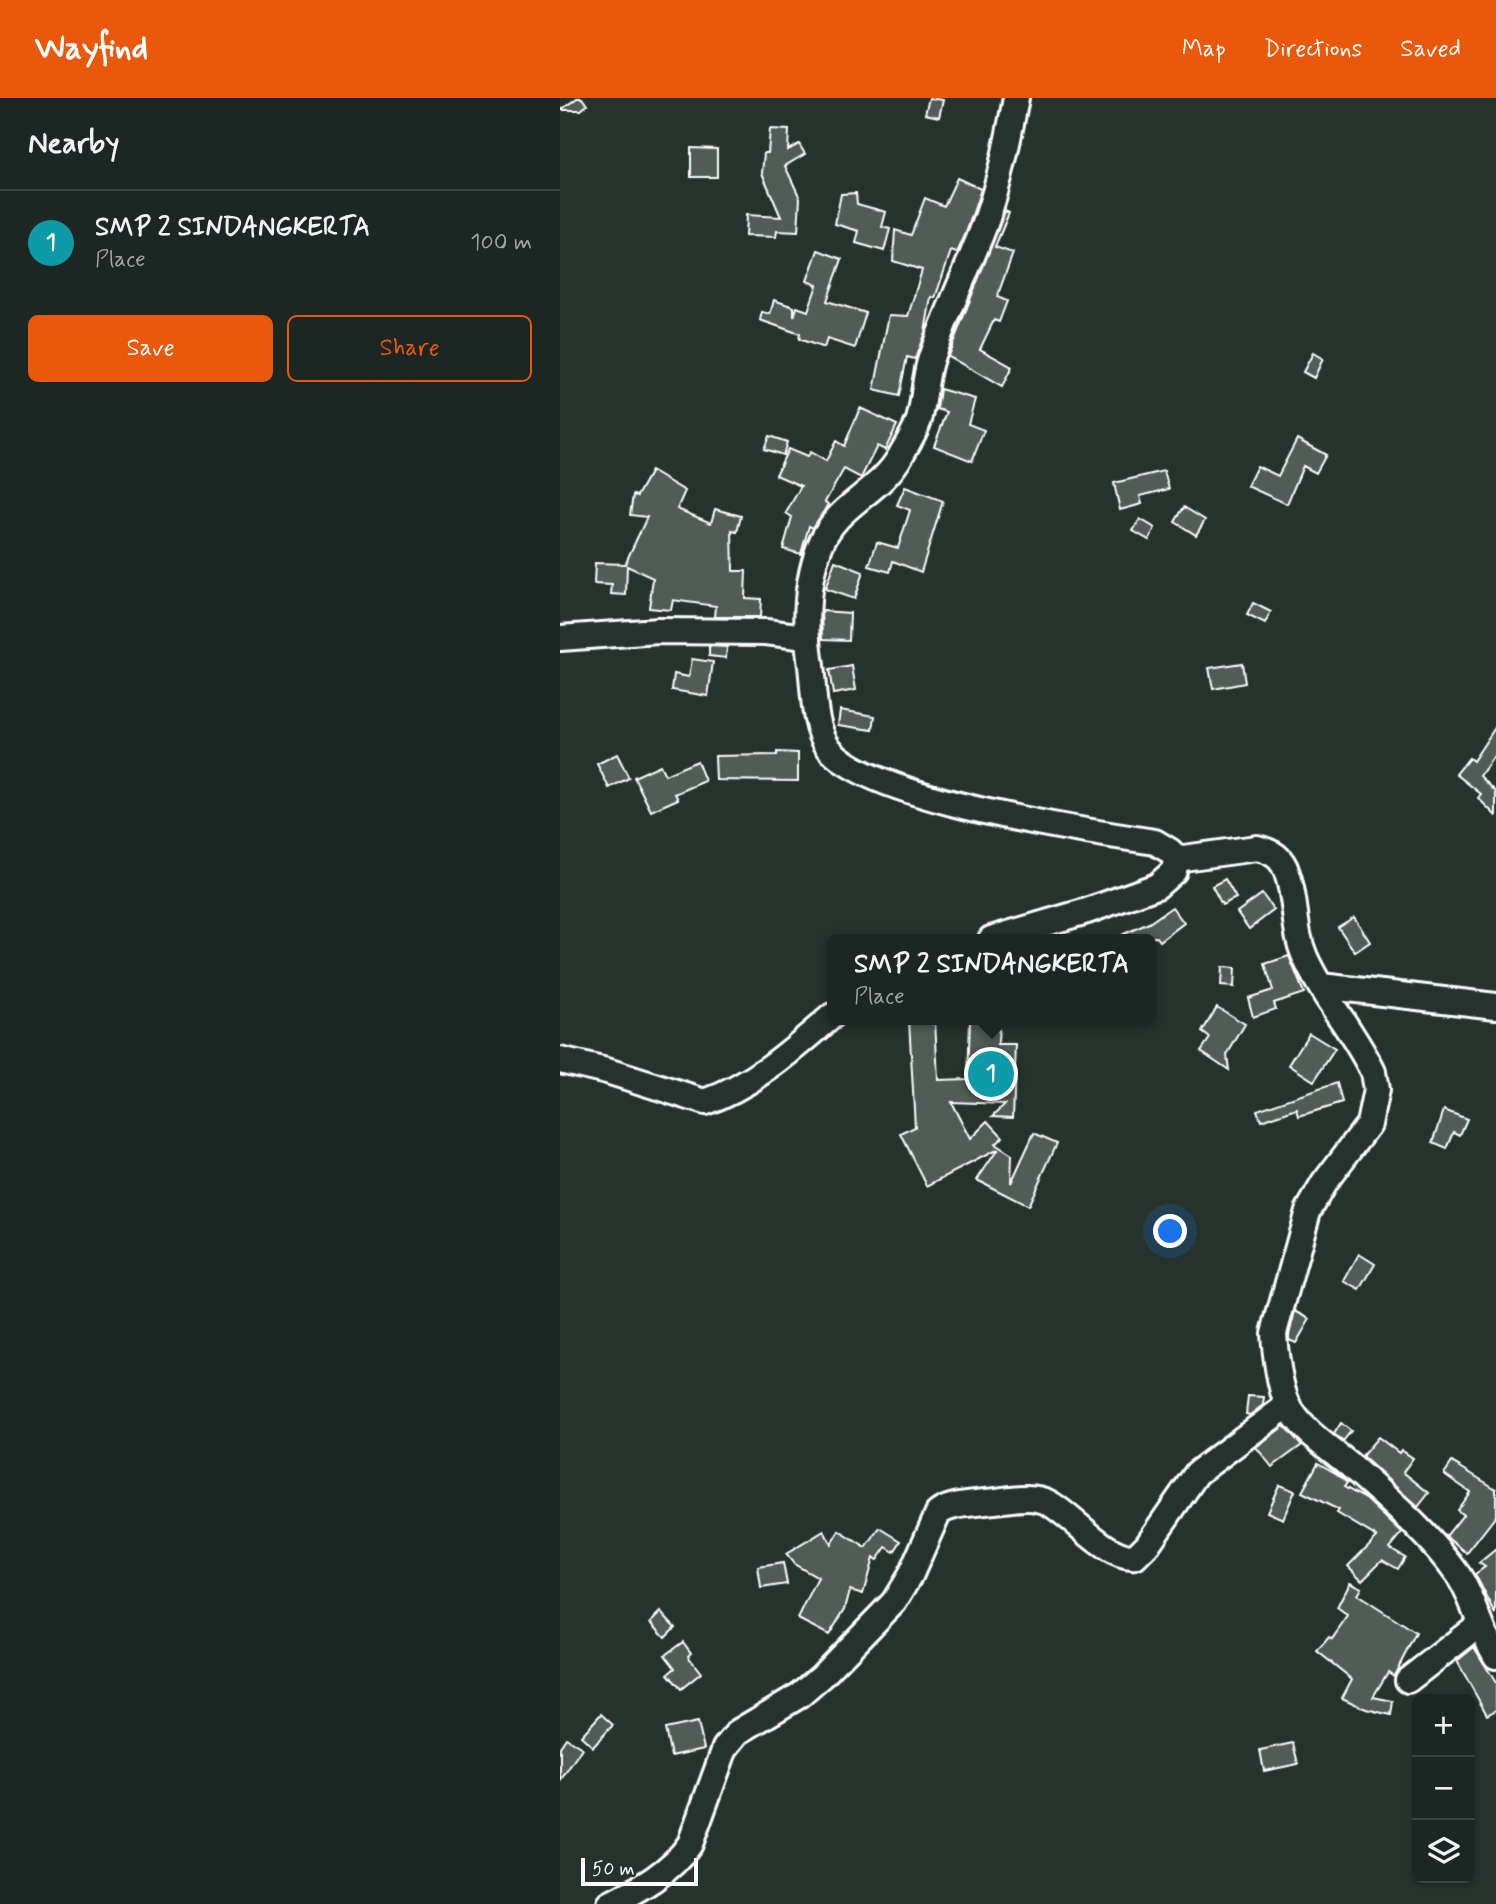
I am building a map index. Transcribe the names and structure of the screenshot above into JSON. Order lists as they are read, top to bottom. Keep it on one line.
{"scale_bar":"50 m","page":{"header":"Wayfind","nav":["Map","Directions","Saved"],"heading":"Nearby","list":[{"mark":"1","name":"SMP 2 SINDANGKERTA","note":"Place","value":"100 m"}],"buttons":["Save","Share"],"popup":["SMP 2 SINDANGKERTA","Place"],"pins":"1","map_buttons":["+","−"],"scale":"50 m"}}
